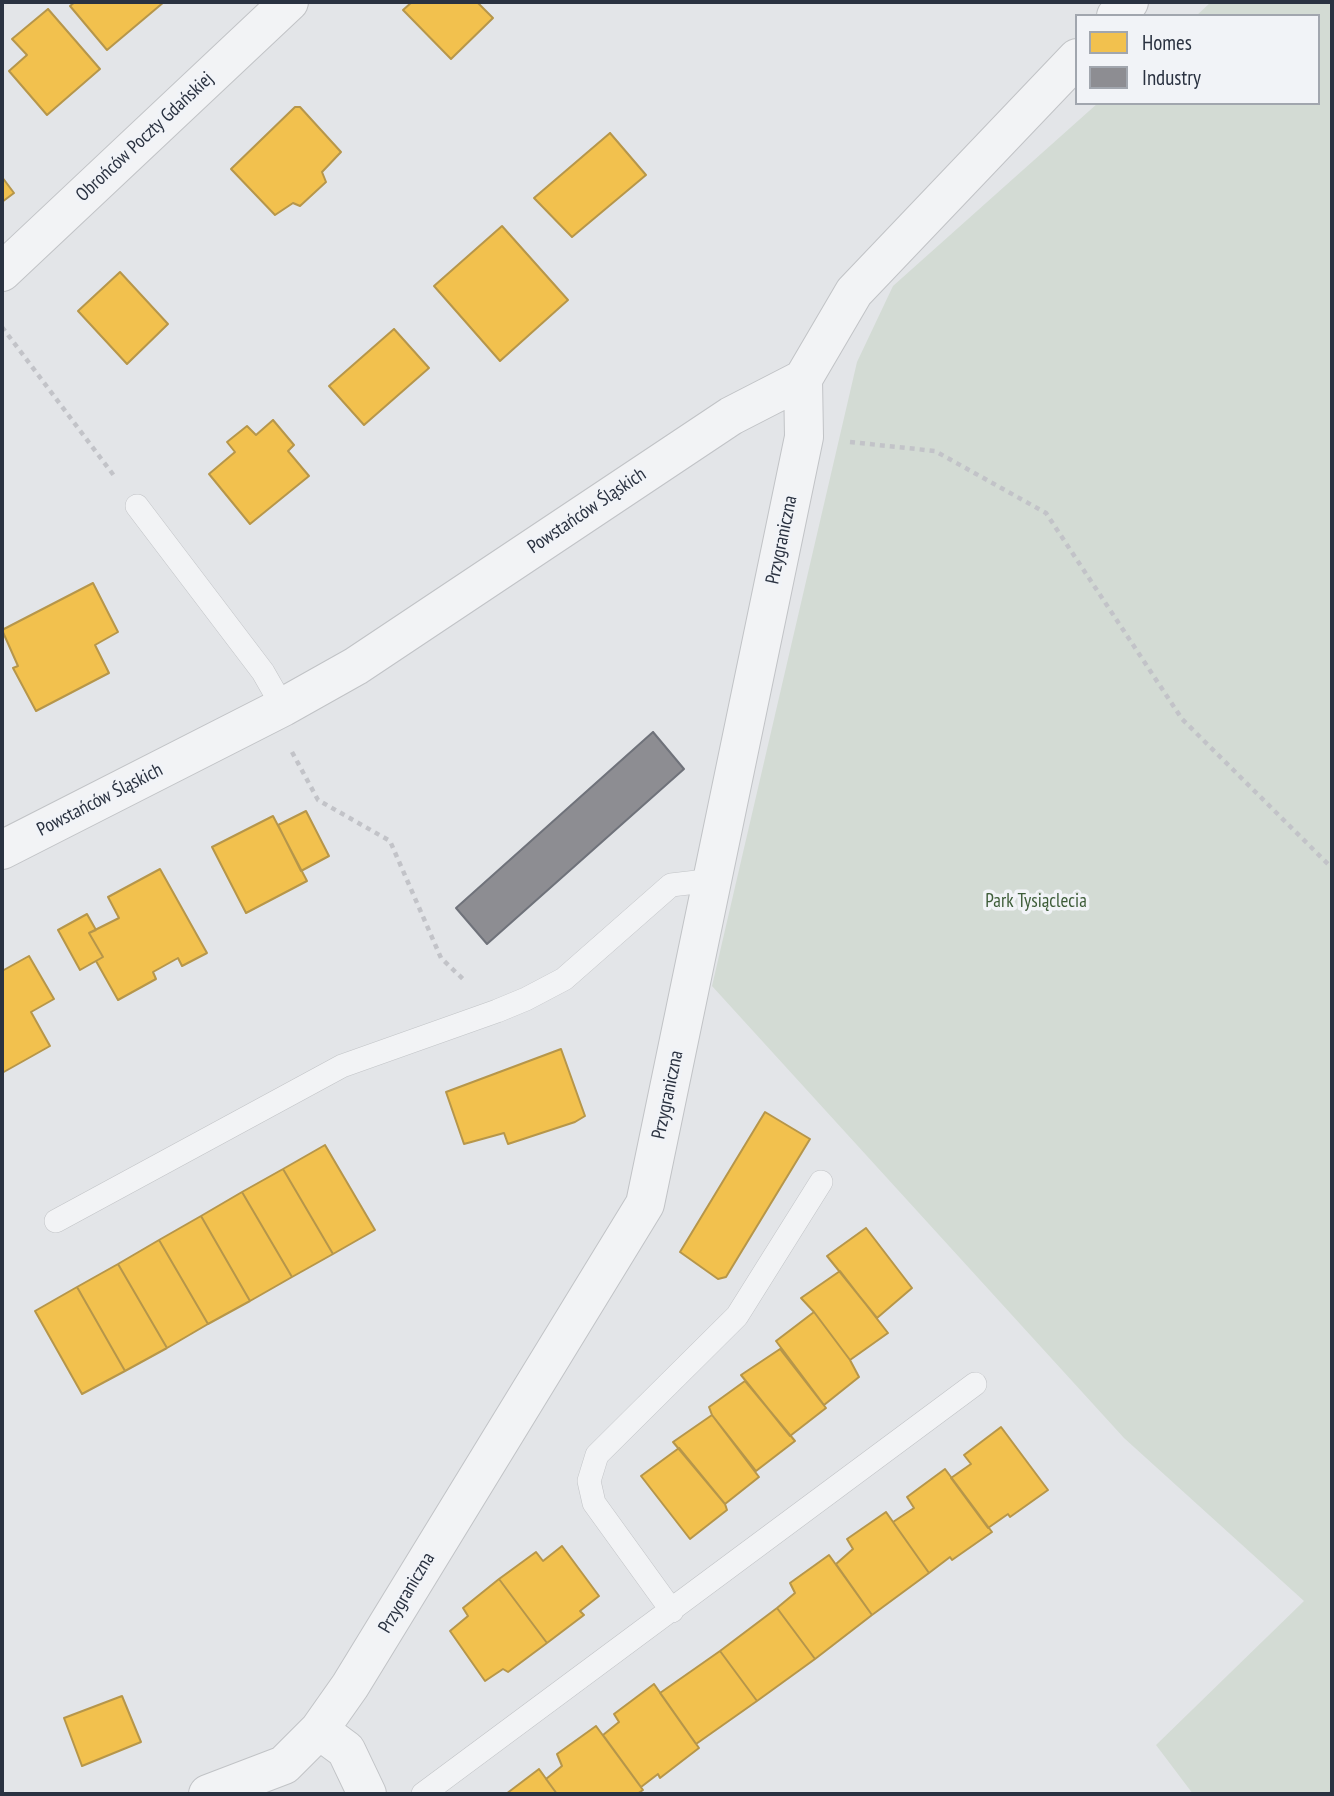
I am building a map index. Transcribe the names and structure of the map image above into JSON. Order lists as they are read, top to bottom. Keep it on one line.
{"streets":{"street":["Obrońców Poczty Gdańskiej","Powstańców Śląskich","Przygraniczna"]},"crossings":[["Powstańców Śląskich","Przygraniczna"]],"parks":["Park Tysiąclecia"],"legend":["Homes","Industry"]}
